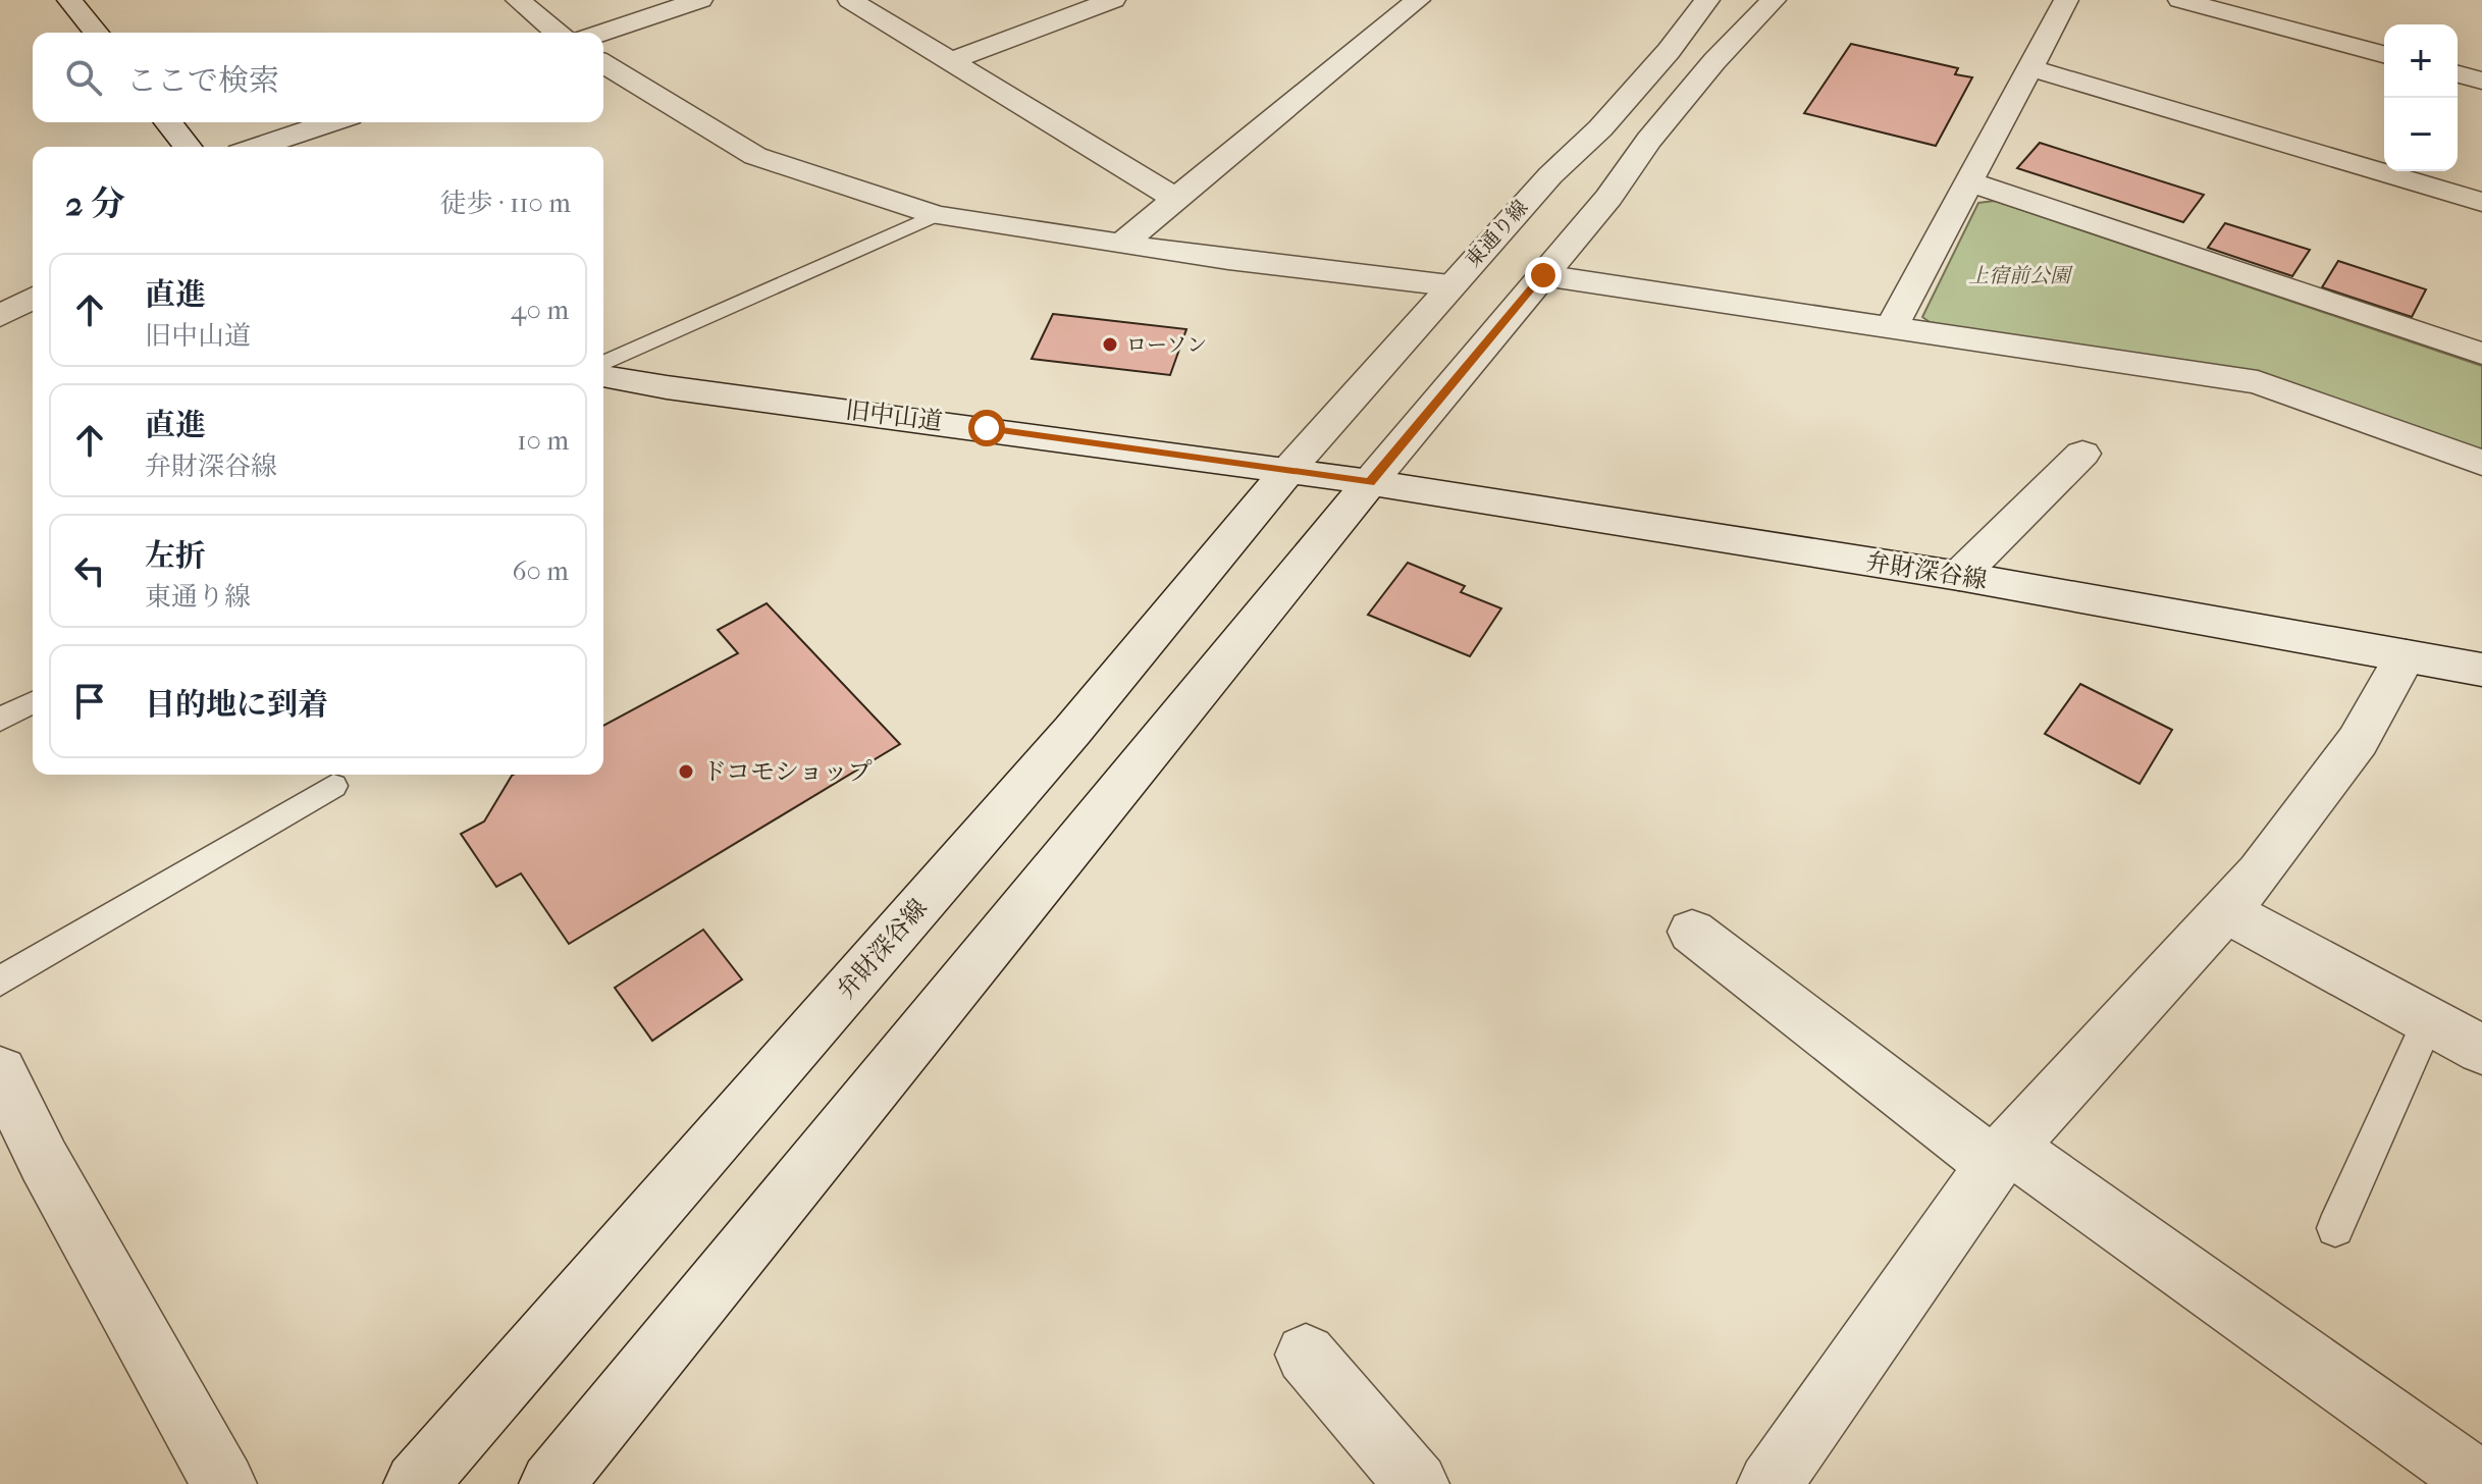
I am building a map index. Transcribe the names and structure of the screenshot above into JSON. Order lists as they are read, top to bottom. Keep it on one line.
{"streets":{"street":["東通り線","旧中山道","弁財深谷線"]},"crossings":[["東通り線","旧中山道"],["東通り線","弁財深谷線"],["旧中山道","弁財深谷線"]],"parks":["上宿前公園"],"places":["ローソン","ドコモショップ"],"page":{"map_buttons":["+","−"],"search":"ここで検索","heading":["2 分","徒歩 · 110 m"],"list":[["直進","旧中山道","40 m"],["直進","弁財深谷線","10 m"],["左折","東通り線","60 m"],"目的地に到着"]}}
